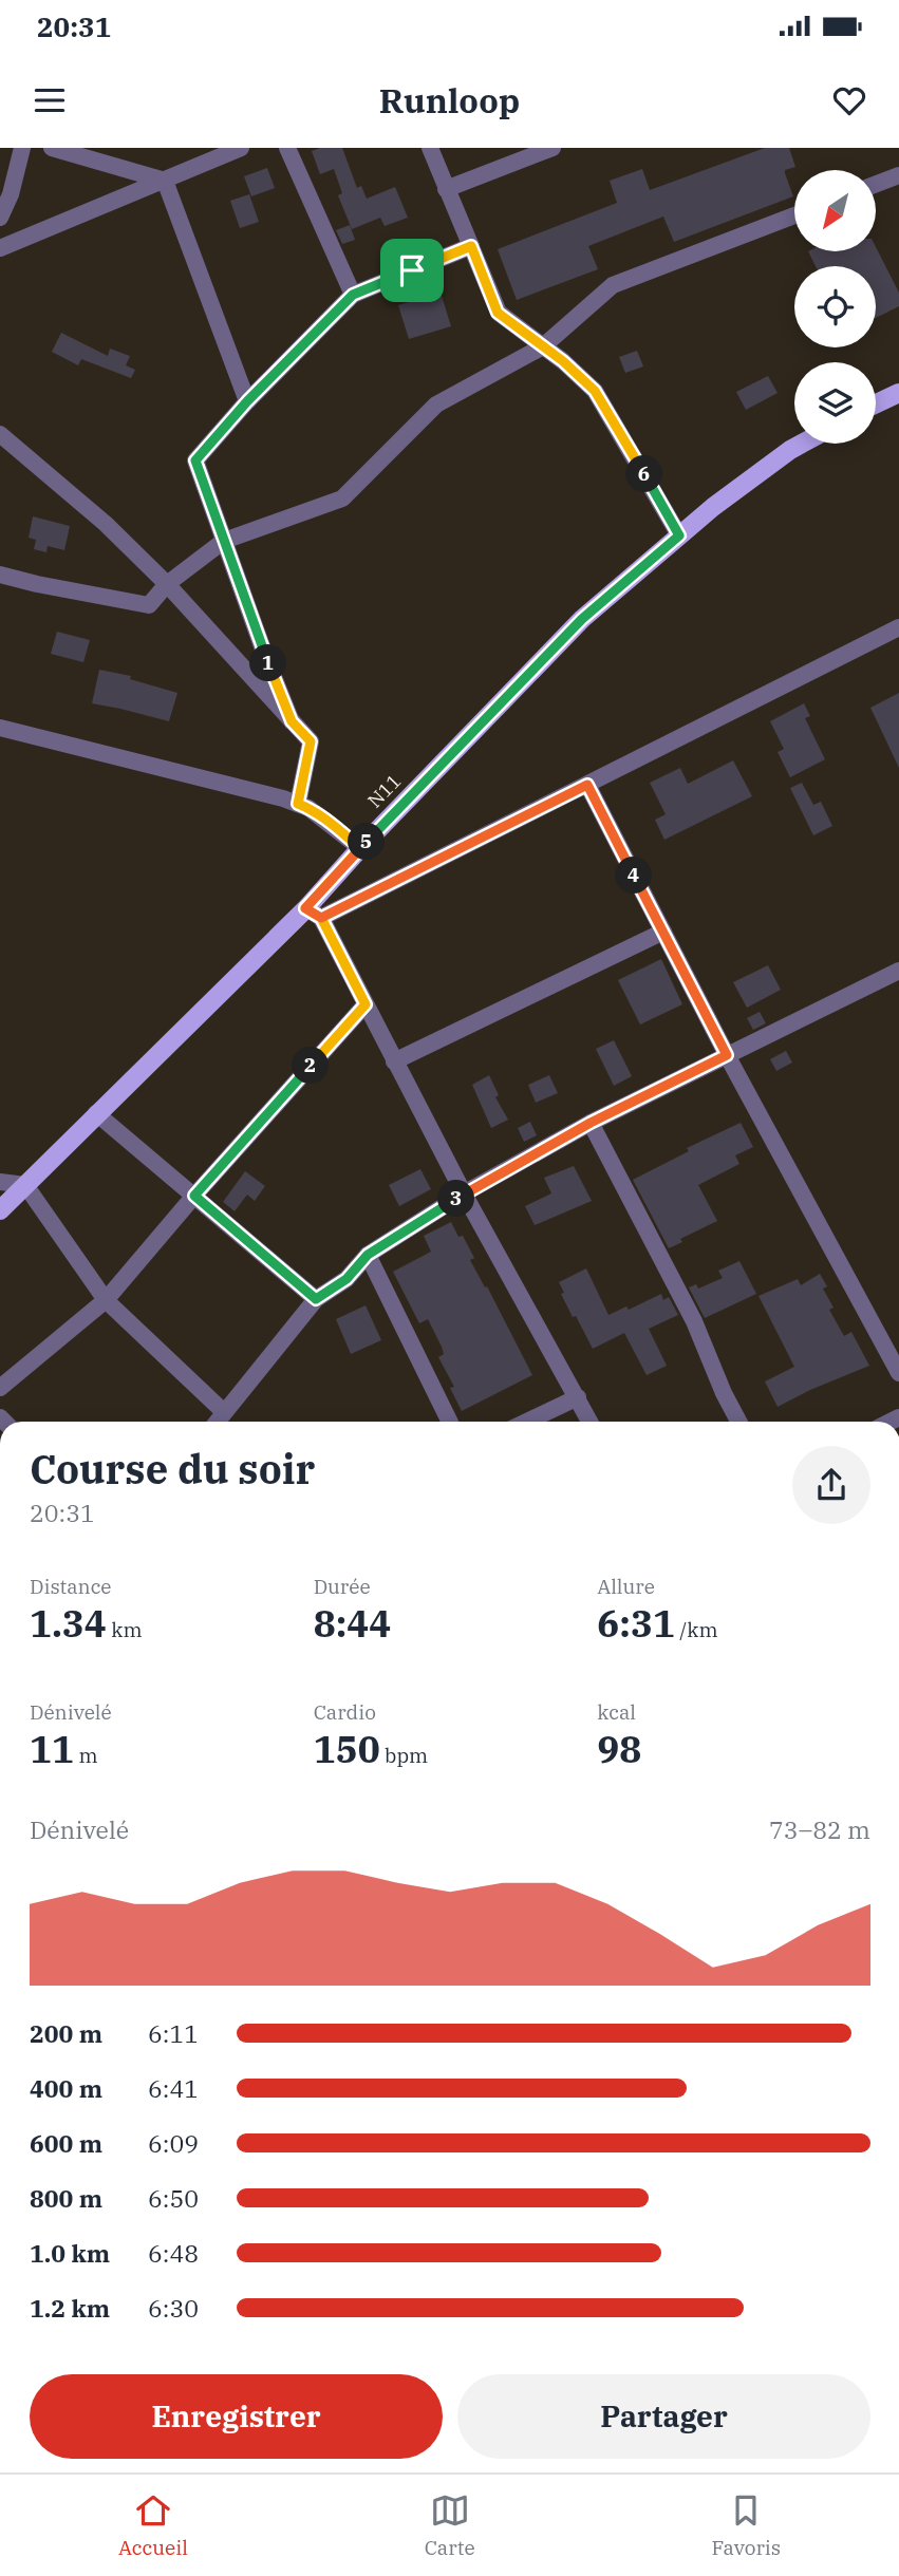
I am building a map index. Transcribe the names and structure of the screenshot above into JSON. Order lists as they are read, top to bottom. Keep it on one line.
{"streets":{"main road":["N11"]},"north":"bottom left","page":{"status":"20:31","header":"Runloop","pins":["6","1","5","4","2","3"],"heading":["Course du soir","20:31"],"stats":[["Distance","1.34 km"],["Durée","8:44"],["Allure","6:31 /km"],["Dénivelé","11 m"],["Cardio","150 bpm"],["kcal","98"]],"chart":["Dénivelé","73–82 m"],"list":[{"name":"200 m","note":"6:11"},{"name":"400 m","note":"6:41"},{"name":"600 m","note":"6:09"},{"name":"800 m","note":"6:50"},{"name":"1.0 km","note":"6:48"},{"name":"1.2 km","note":"6:30"}],"buttons":["Enregistrer","Partager"],"tabs":["Accueil","Carte","Favoris"]}}
